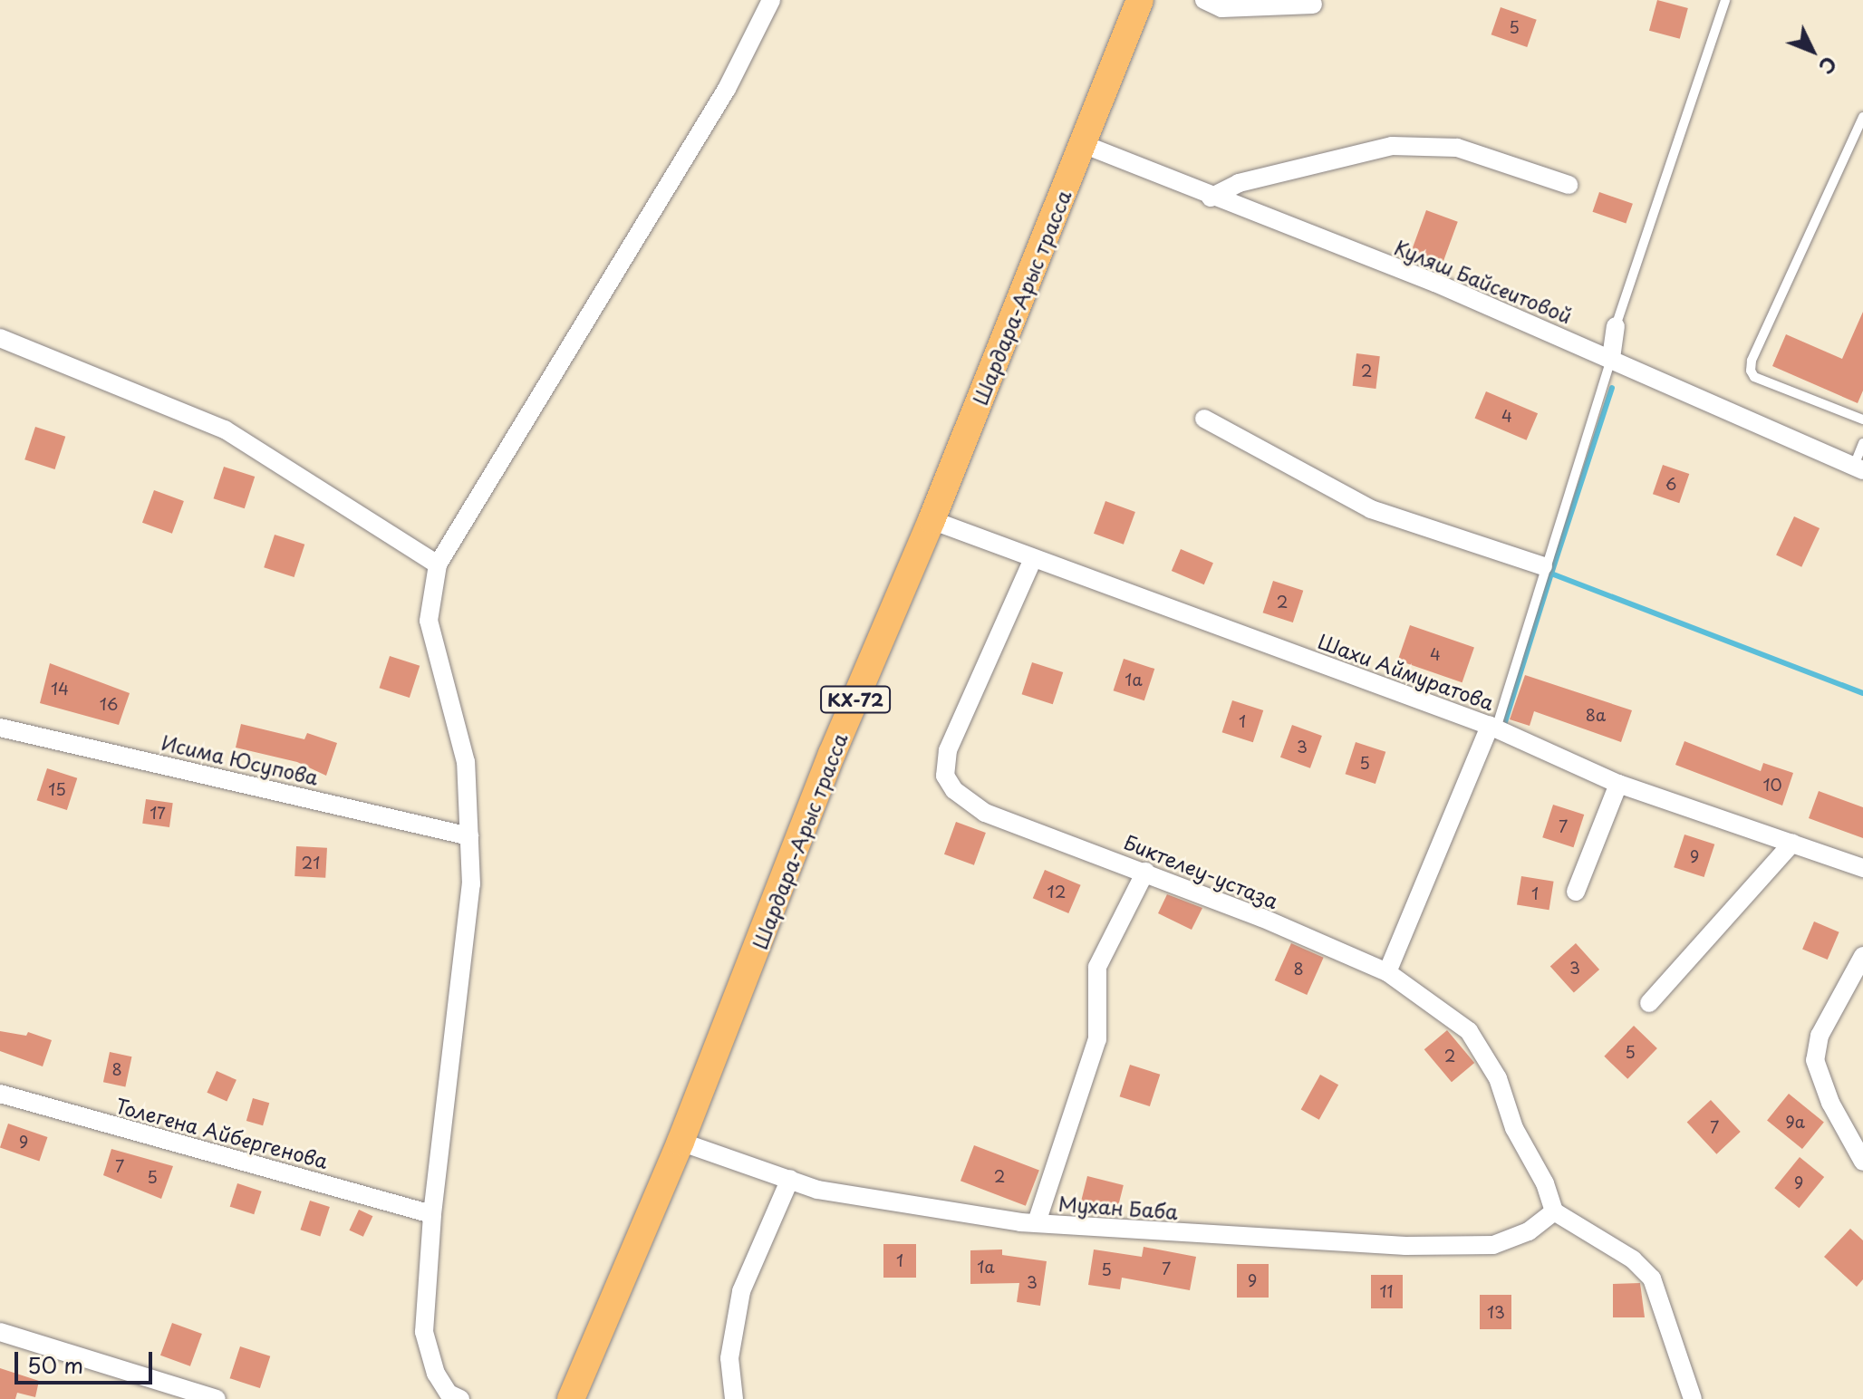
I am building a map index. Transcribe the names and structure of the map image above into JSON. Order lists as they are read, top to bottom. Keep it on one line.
{"streets":{"main road":["Шардара-Арыс трасса","КХ-72"],"street":["Куляш Байсеитовой","Шахи Аймуратова","Исима Юсупова","Биктелеу-устаза","Толегена Айбергенова","Мухан Баба"]},"crossings":[["Куляш Байсеитовой","Шардара-Арыс трасса"],["Шардара-Арыс трасса","Шахи Аймуратова"],["Шардара-Арыс трасса","Мухан Баба"],["Шахи Аймуратова","Биктелеу-устаза"],["Биктелеу-устаза","Мухан Баба"]],"house_numbers":["5","2","4","6","2","4","1а","14","16","8а","1","3","5","10","15","17","7","9","21","12","1","3","8","5","2","8","9а","7","9","7","2","5","9","1","1а","7","5","9","3","11","13"],"scale_bar":"50 m","north":"bottom right"}
